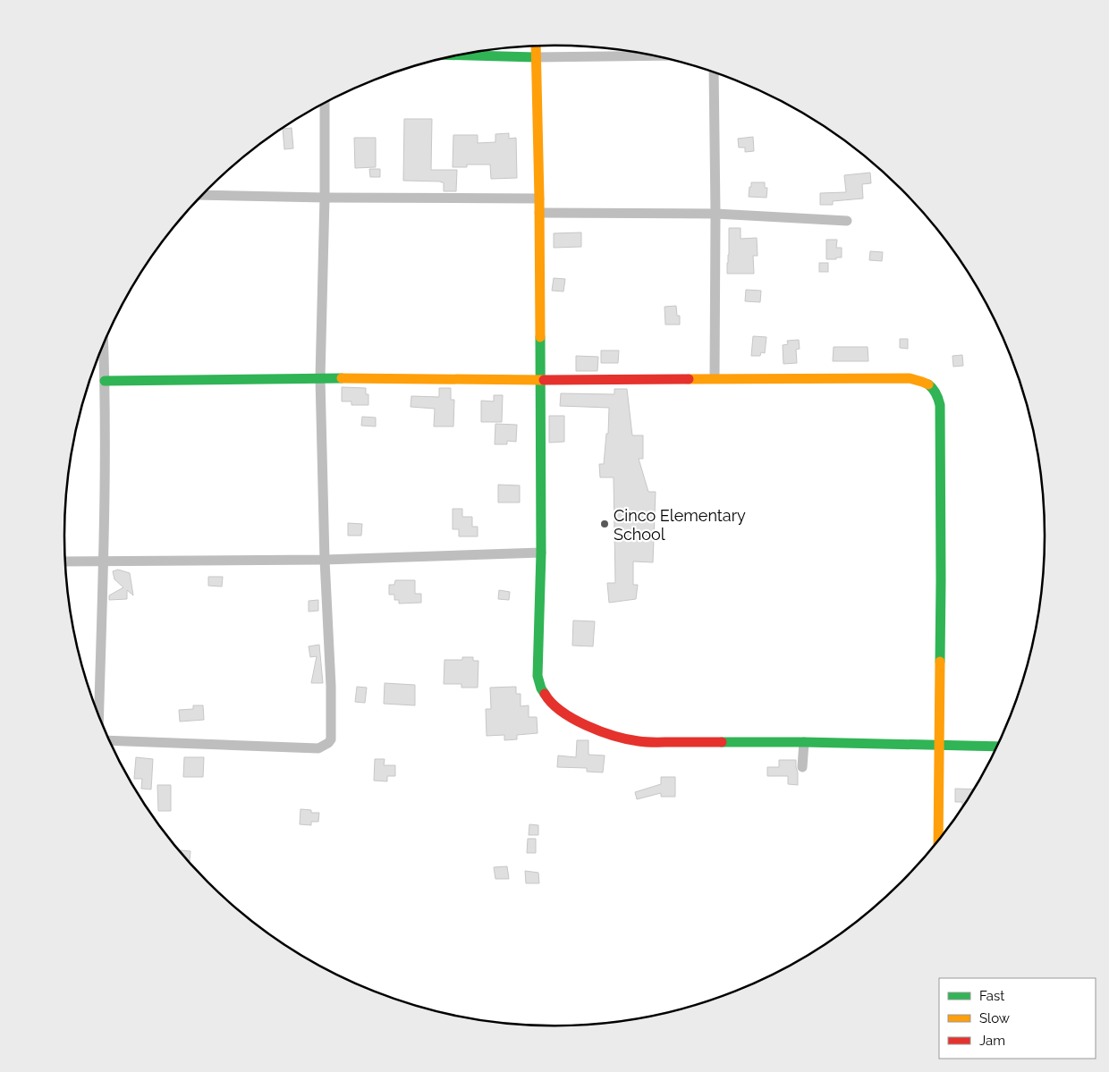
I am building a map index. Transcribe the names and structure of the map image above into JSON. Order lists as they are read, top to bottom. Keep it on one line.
{"places":["Cinco Elementary School"],"legend":["Fast","Slow","Jam"]}
